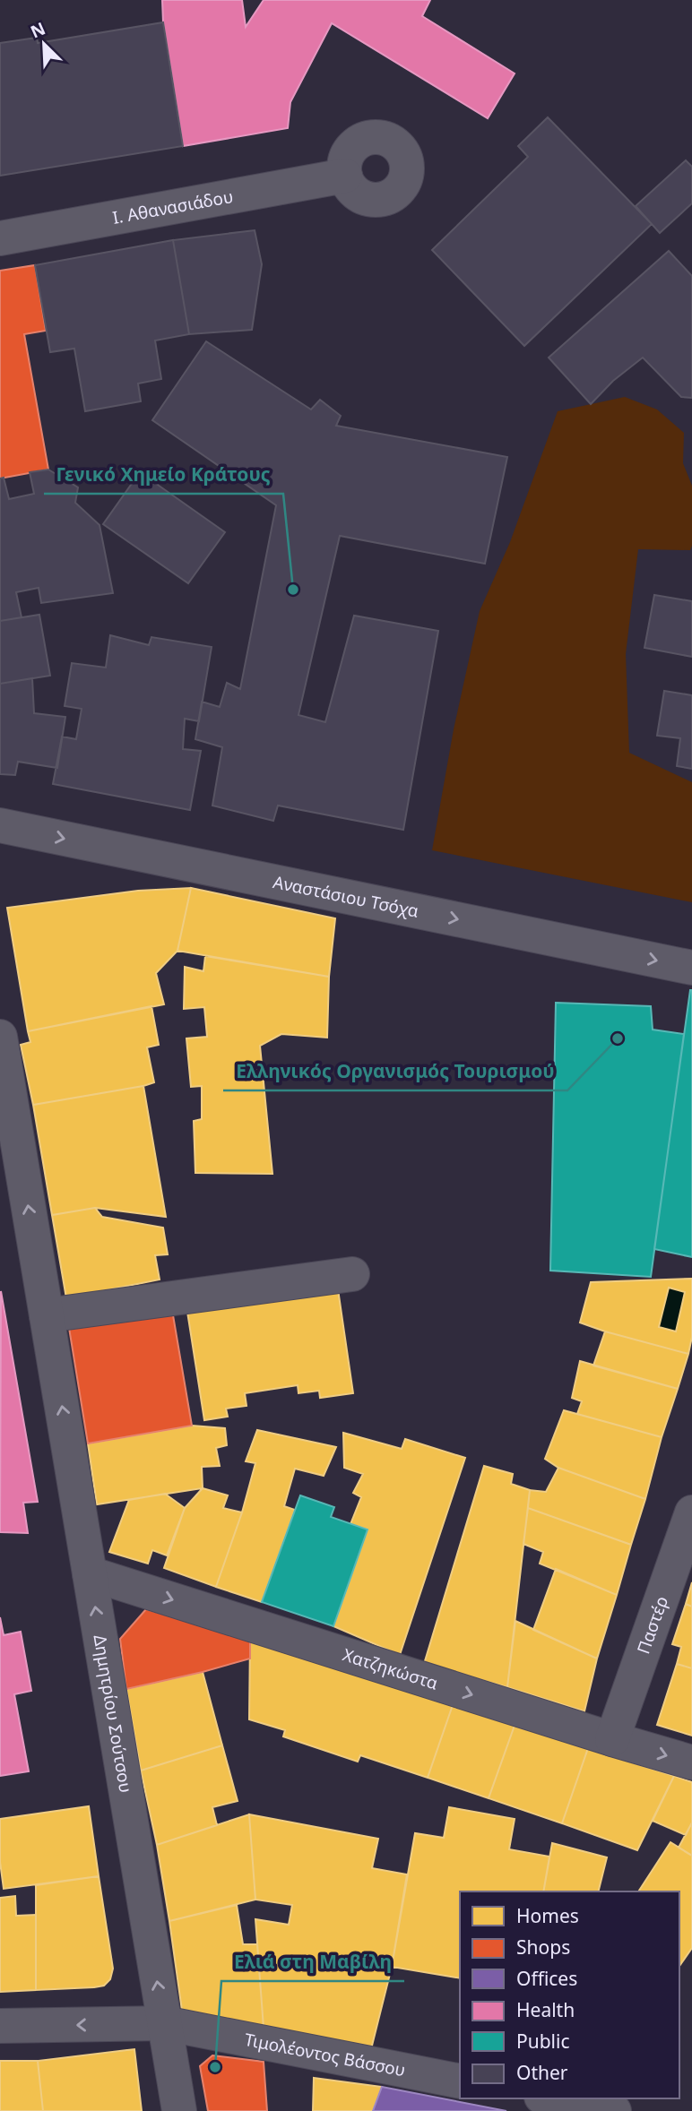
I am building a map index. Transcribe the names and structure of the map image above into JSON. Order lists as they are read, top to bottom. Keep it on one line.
{"streets":{"street":["Ι. Αθανασιάδου","Αναστάσιου Τσόχα","Παστέρ","Χατζηκώστα","Δημητρίου Σούτσου","Τιμολέοντος Βάσσου"]},"crossings":[["Παστέρ","Χατζηκώστα"],["Χατζηκώστα","Δημητρίου Σούτσου"],["Δημητρίου Σούτσου","Τιμολέοντος Βάσσου"]],"one_way":["Αναστάσιου Τσόχα","Χατζηκώστα","Δημητρίου Σούτσου","Τιμολέοντος Βάσσου"],"places":["Γενικό Χημείο Κράτους","Ελληνικός Οργανισμός Τουρισμού","Ελιά στη Μαβίλη"],"legend":["Homes","Shops","Offices","Health","Public","Other"],"north":"top left"}
